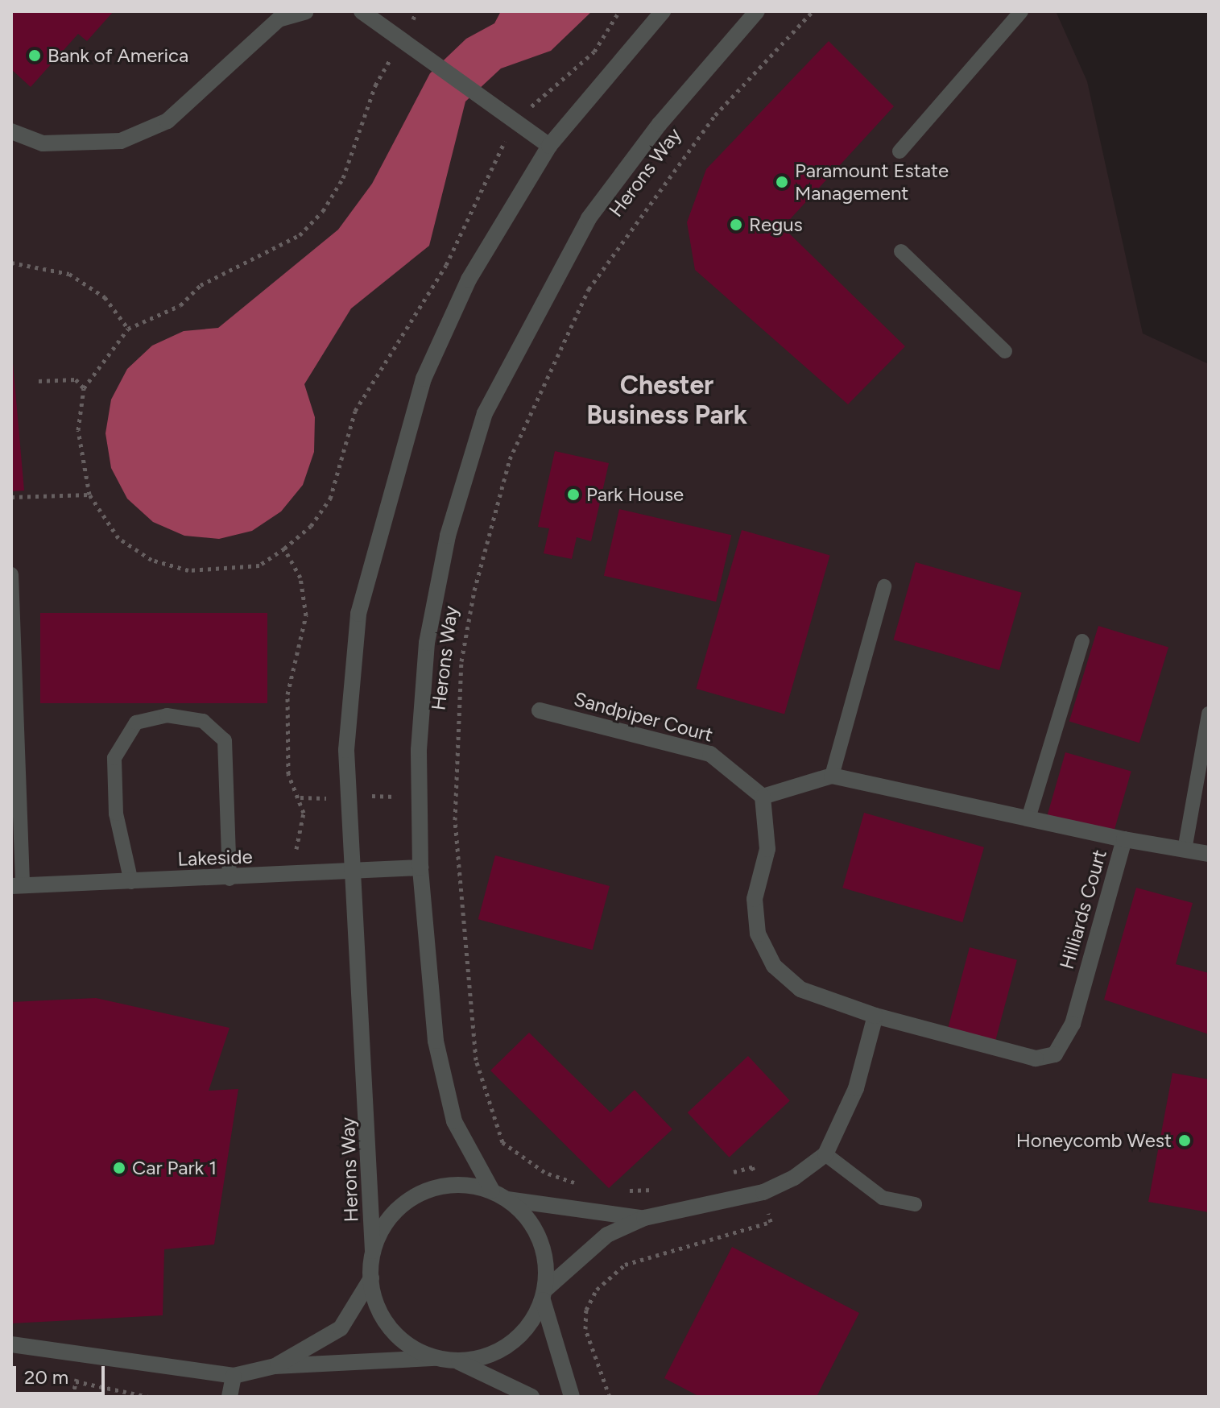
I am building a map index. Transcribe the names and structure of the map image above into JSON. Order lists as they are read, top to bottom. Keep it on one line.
{"streets":{"street":["Herons Way","Sandpiper Court","Lakeside","Hilliards Court"]},"crossings":[["Herons Way","Lakeside"],["Sandpiper Court","Hilliards Court"]],"districts":["Chester Business Park"],"places":["Bank of America","Paramount Estate Management","Regus","Park House","Honeycomb West","Car Park 1"],"scale_bar":"20 m"}
